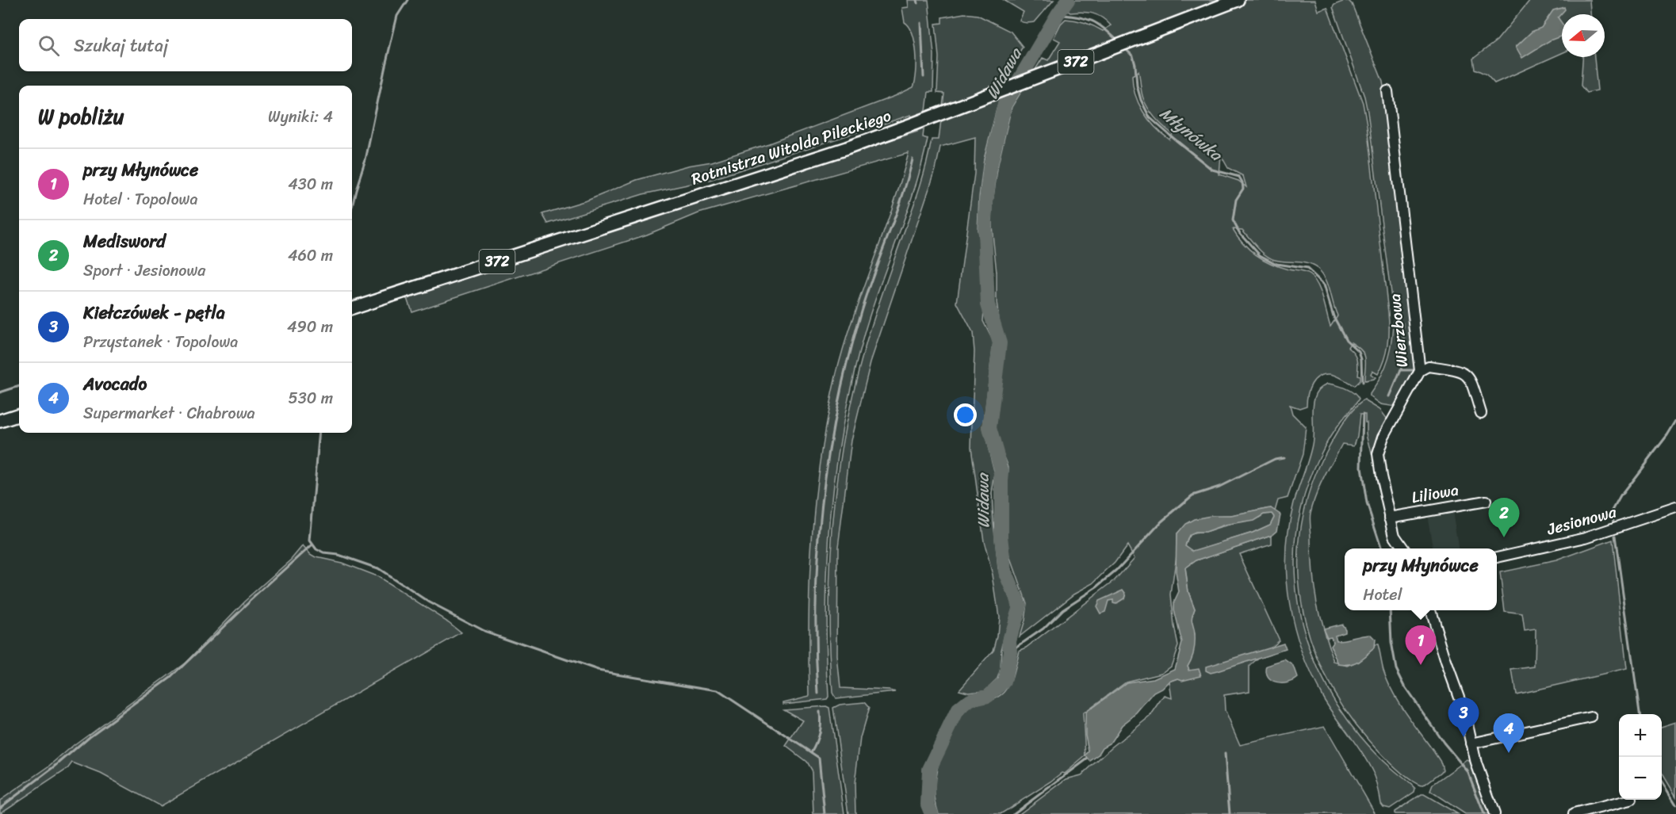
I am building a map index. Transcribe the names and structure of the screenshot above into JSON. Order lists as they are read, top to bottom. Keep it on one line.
{"streets":{"main road":["372","Rotmistrza Witolda Pileckiego"],"street":["Wierzbowa","Liliowa","Jesionowa"]},"crossings":[["Wierzbowa","Liliowa"]],"water":["Widawa","Młynówka"],"north":"left","page":{"search":"Szukaj tutaj","heading":["W pobliżu","Wyniki: 4"],"list":[{"mark":"1","name":"przy Młynówce","note":"Hotel · Topolowa","value":"430 m"},{"mark":"2","name":"Medisword","note":"Sport · Jesionowa","value":"460 m"},{"mark":"3","name":"Kiełczówek - pętla","note":"Przystanek · Topolowa","value":"490 m"},{"mark":"4","name":"Avocado","note":"Supermarket · Chabrowa","value":"530 m"}],"pins":["2","1","3","4"],"popup":["przy Młynówce","Hotel"],"map_buttons":["+","−"]}}
